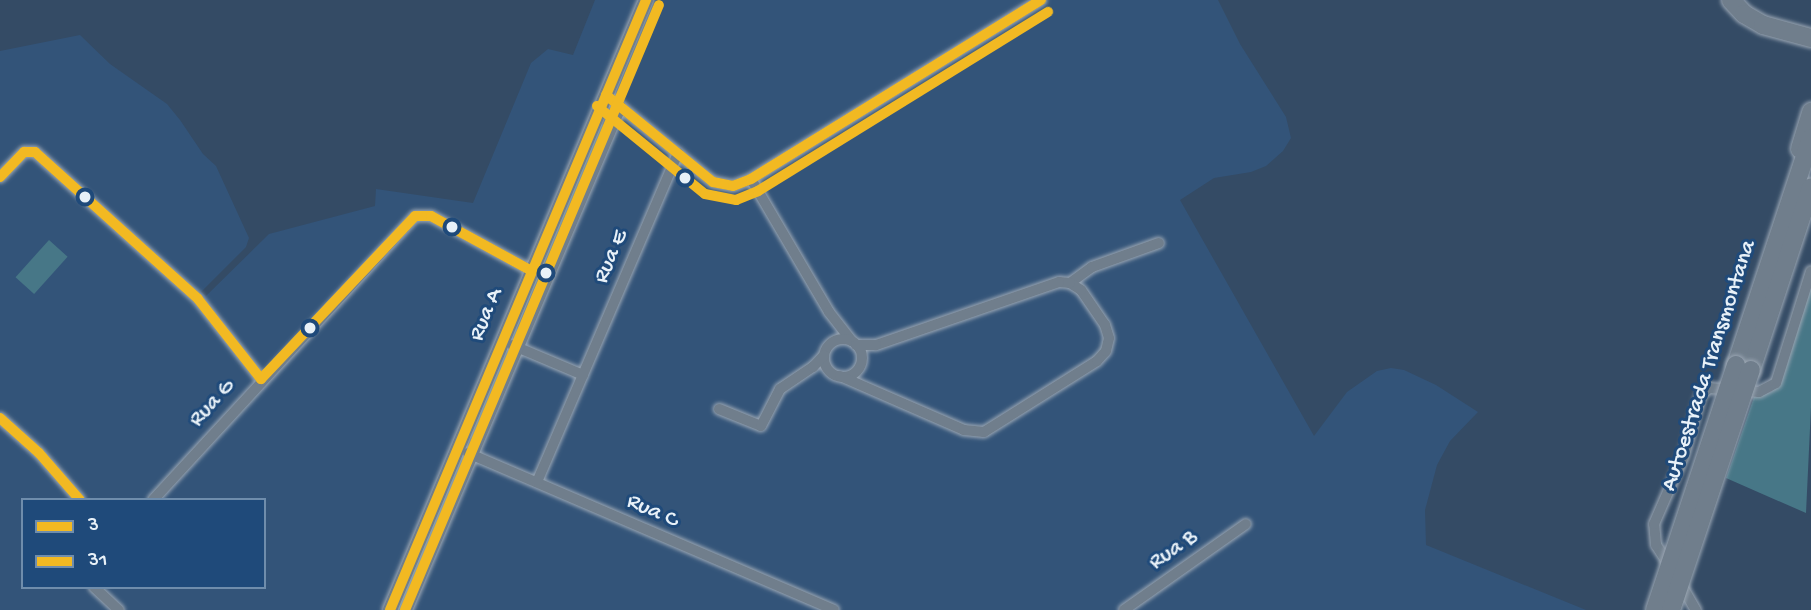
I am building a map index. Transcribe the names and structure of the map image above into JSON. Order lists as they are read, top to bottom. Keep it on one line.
{"streets":{"highway":["Autoestrada Transmontana"],"street":["Rua E","Rua A","Rua G","Rua C","Rua B"]},"crossings":[["Rua E","Rua C"],["Rua A","Rua G"],["Rua A","Rua C"]],"lines":["transit line 3","transit line 31"],"legend":["3","31"]}
